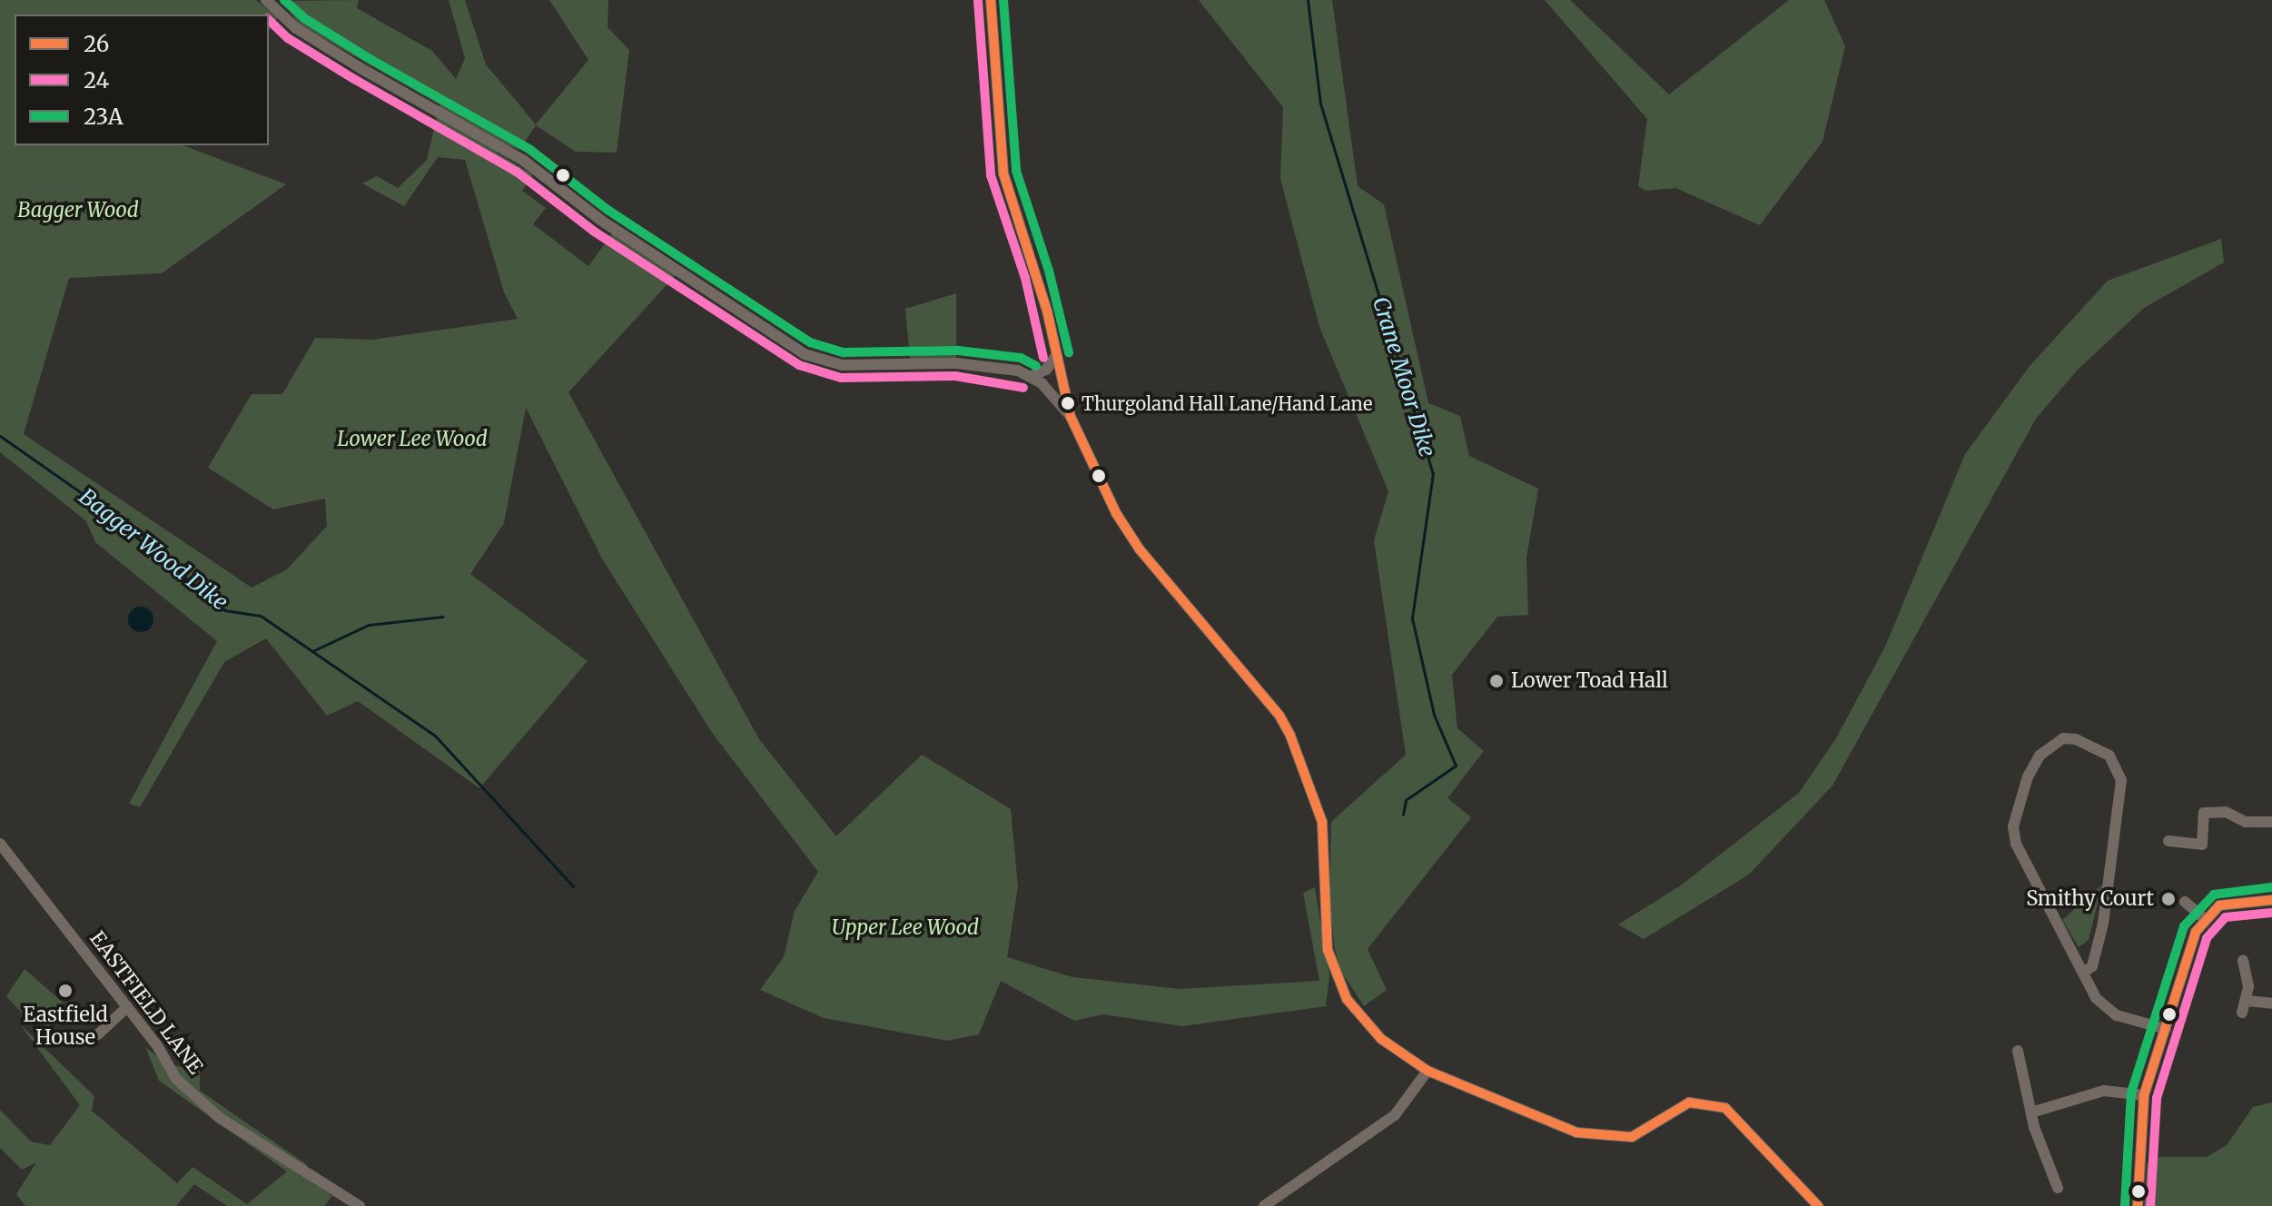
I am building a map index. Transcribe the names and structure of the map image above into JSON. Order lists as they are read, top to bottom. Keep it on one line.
{"streets":{"street":["EASTFIELD LANE"]},"water":["Crane Moor Dike","Bagger Wood Dike"],"parks":["Bagger Wood","Lower Lee Wood","Upper Lee Wood"],"places":["Thurgoland Hall Lane/Hand Lane","Lower Toad Hall","Smithy Court","Eastfield House"],"lines":["transit line 26","transit line 23A","transit line 24"],"legend":["26","24","23A"]}
